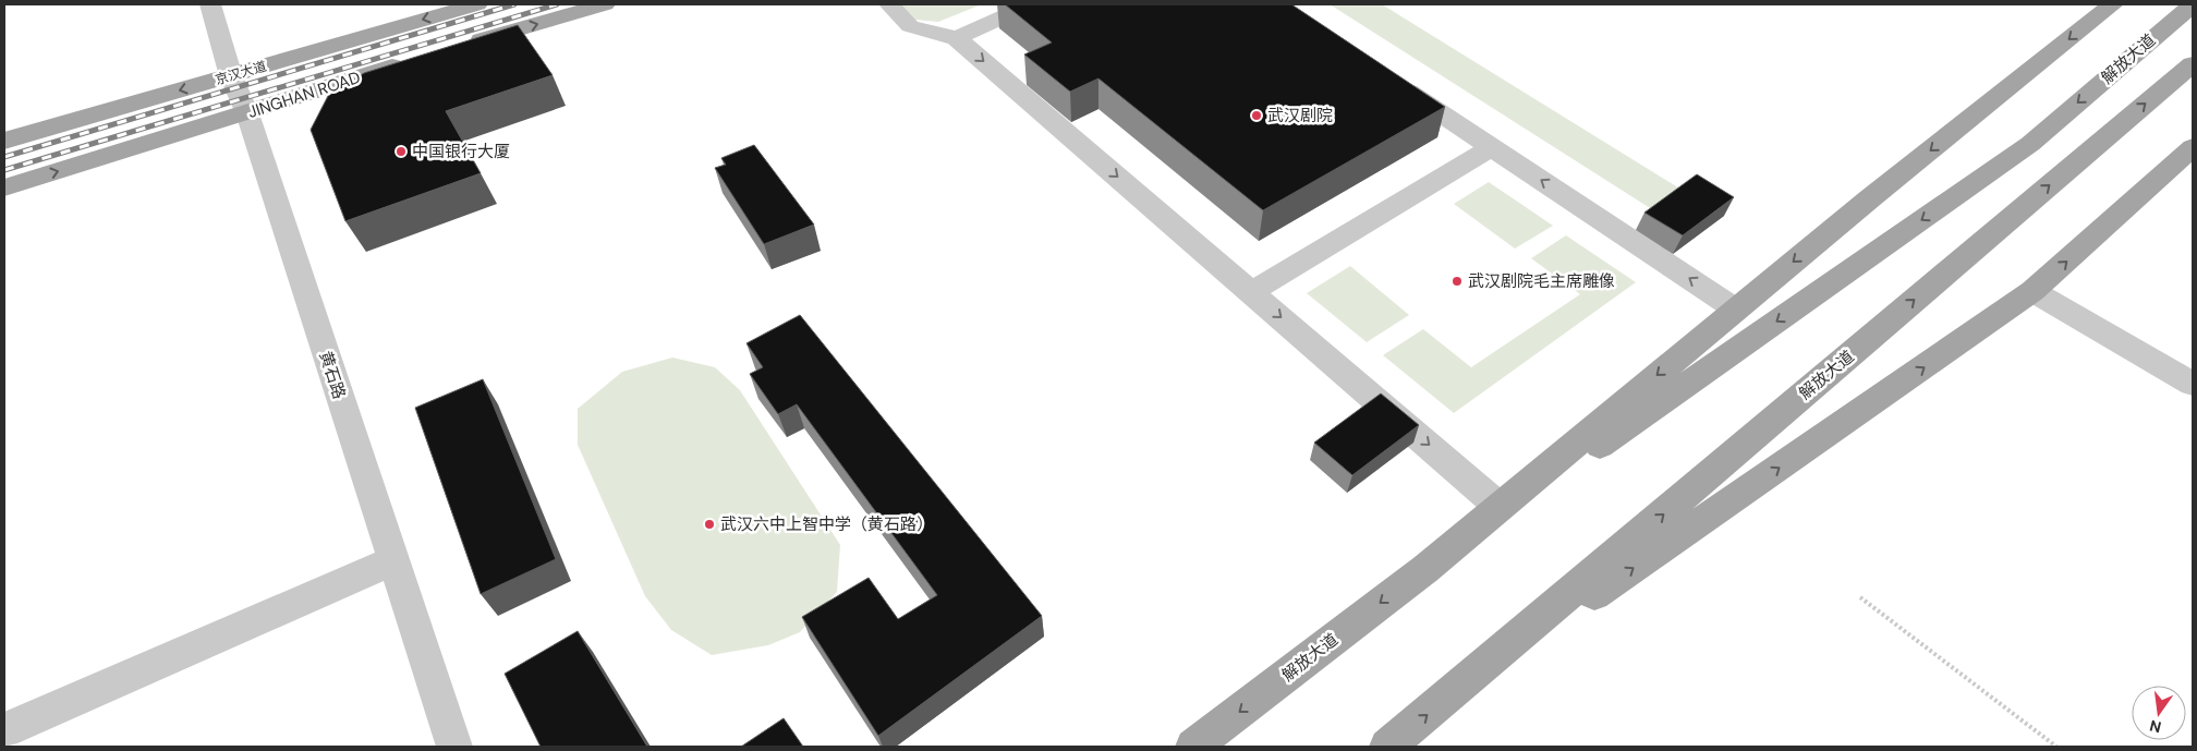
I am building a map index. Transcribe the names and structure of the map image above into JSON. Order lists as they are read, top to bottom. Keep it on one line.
{"streets":{"main road":["解放大道","京汉大道","JINGHAN ROAD"],"street":["黄石路"]},"crossings":[["京汉大道","黄石路"],["JINGHAN ROAD","黄石路"]],"one_way":["京汉大道","JINGHAN ROAD"],"places":["武汉剧院","中国银行大厦","武汉剧院毛主席雕像","武汉六中上智中学（黄石路）"],"north":"bottom"}
